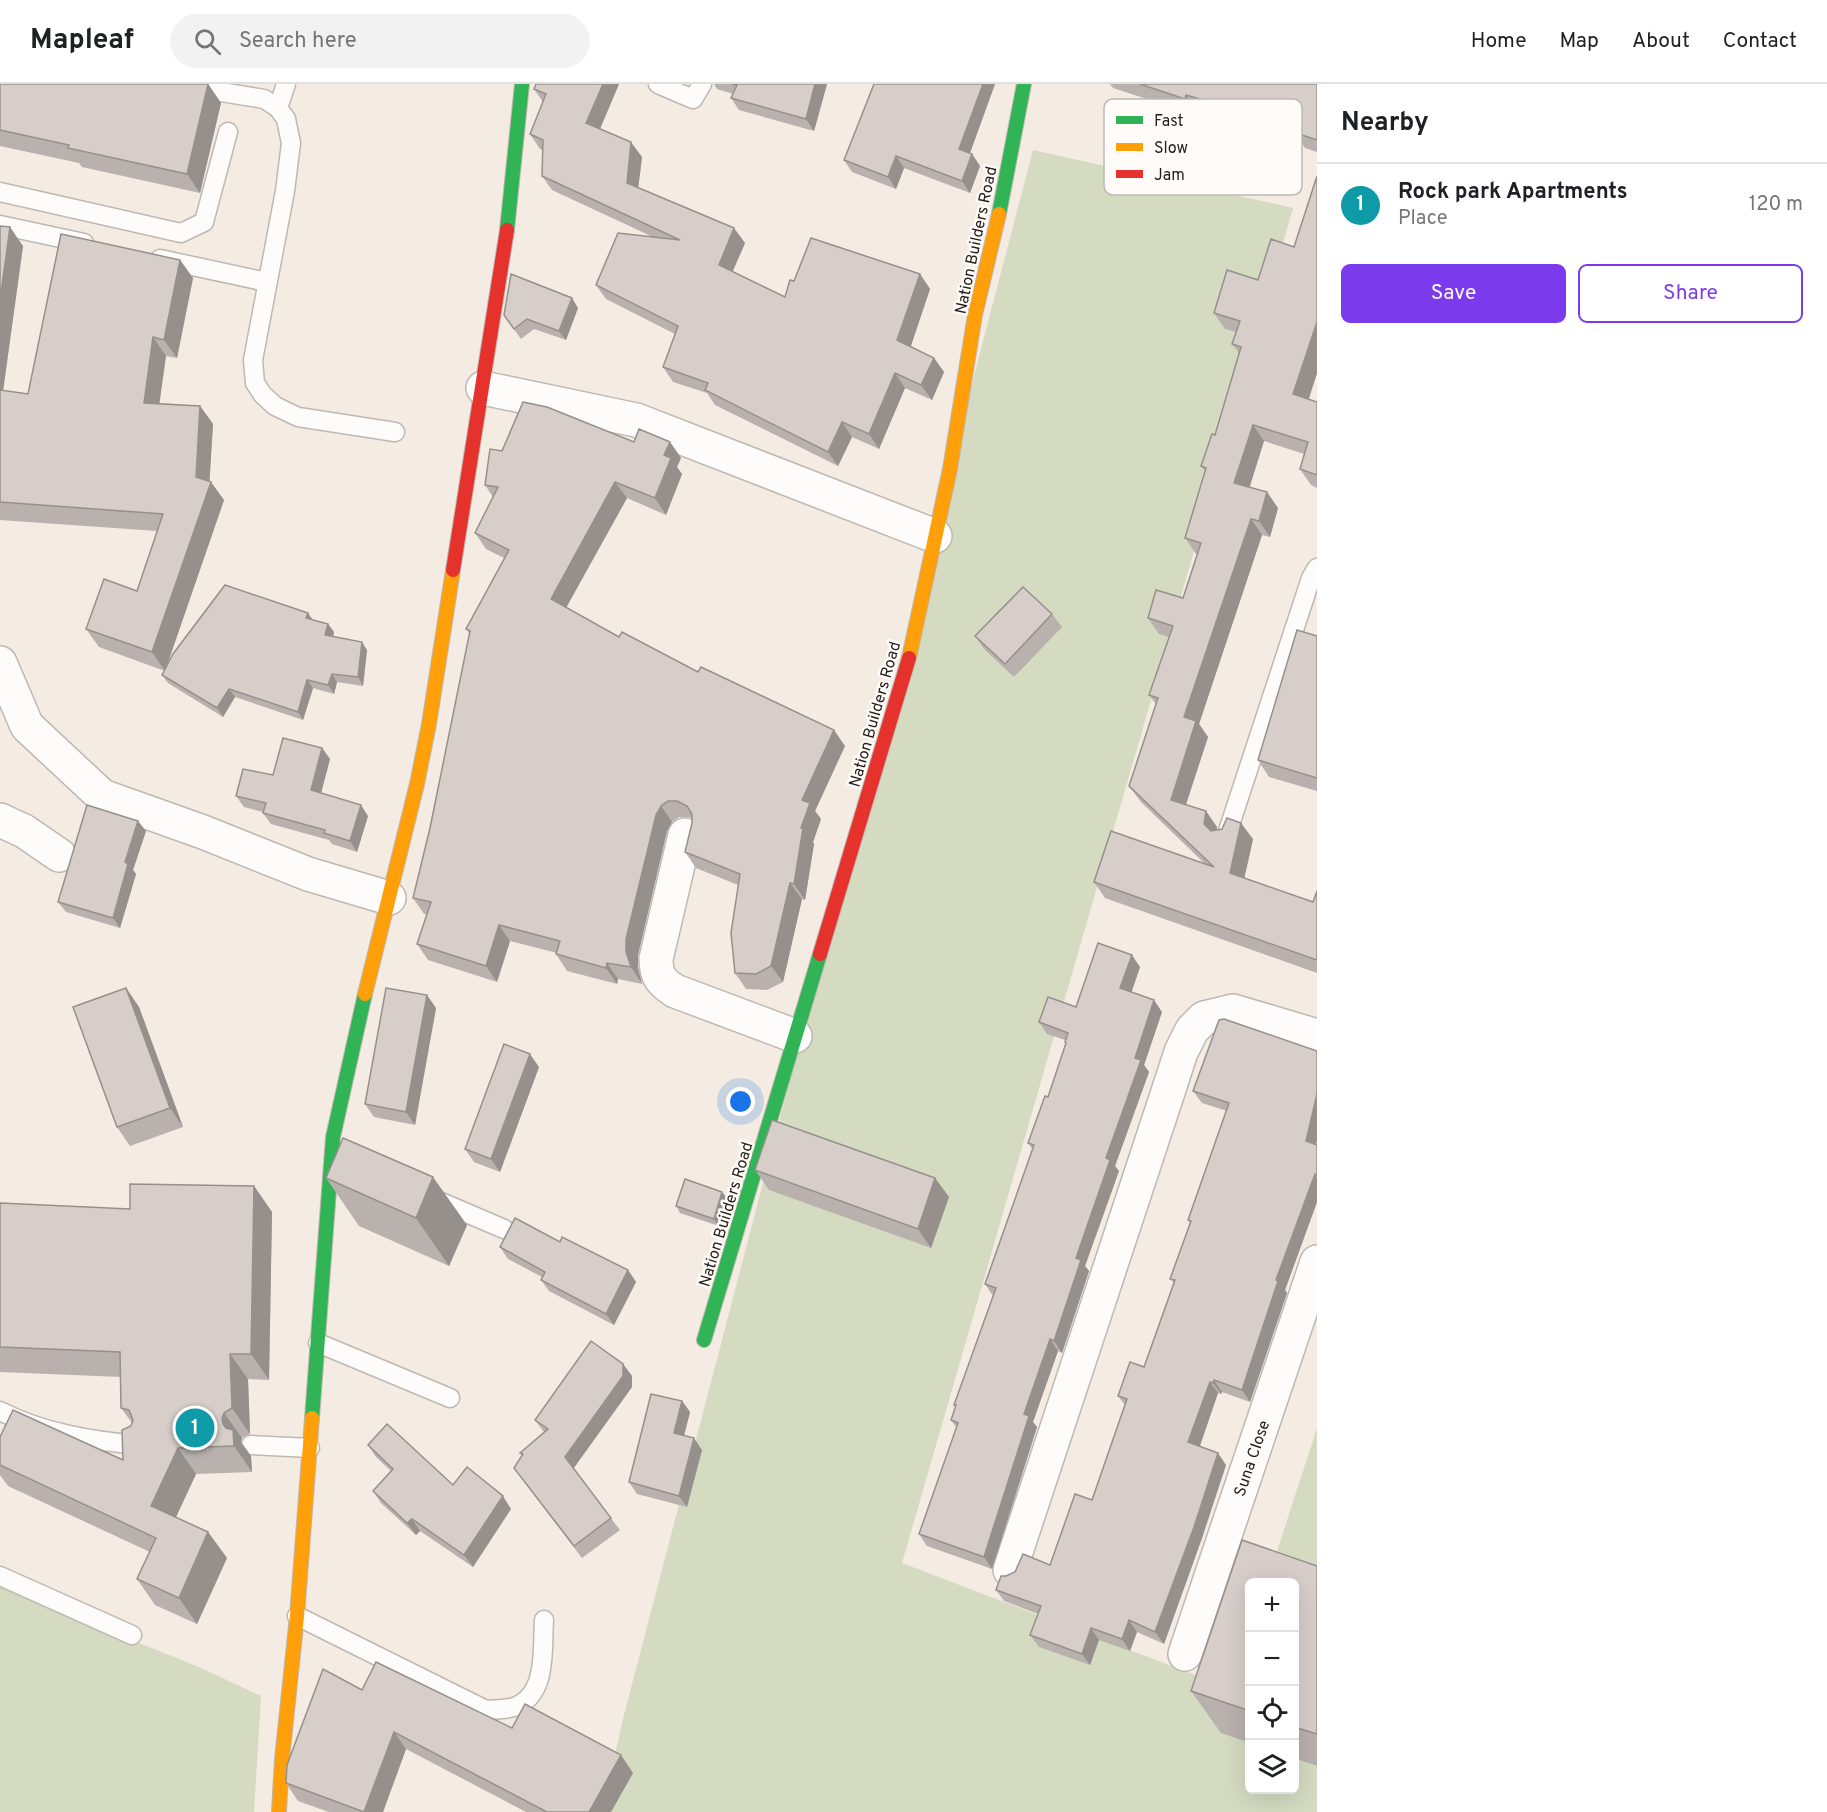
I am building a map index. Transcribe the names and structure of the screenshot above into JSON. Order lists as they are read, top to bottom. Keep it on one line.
{"streets":{"street":["Nation Builders Road","Suna Close"]},"legend":["Fast","Slow","Jam"],"page":{"header":"Mapleaf","search":"Search here","nav":["Home","Map","About","Contact"],"heading":"Nearby","list":[{"mark":"1","name":"Rock park Apartments","note":"Place","value":"120 m"}],"buttons":["Save","Share"],"pins":"1","map_buttons":["+","−"]}}
